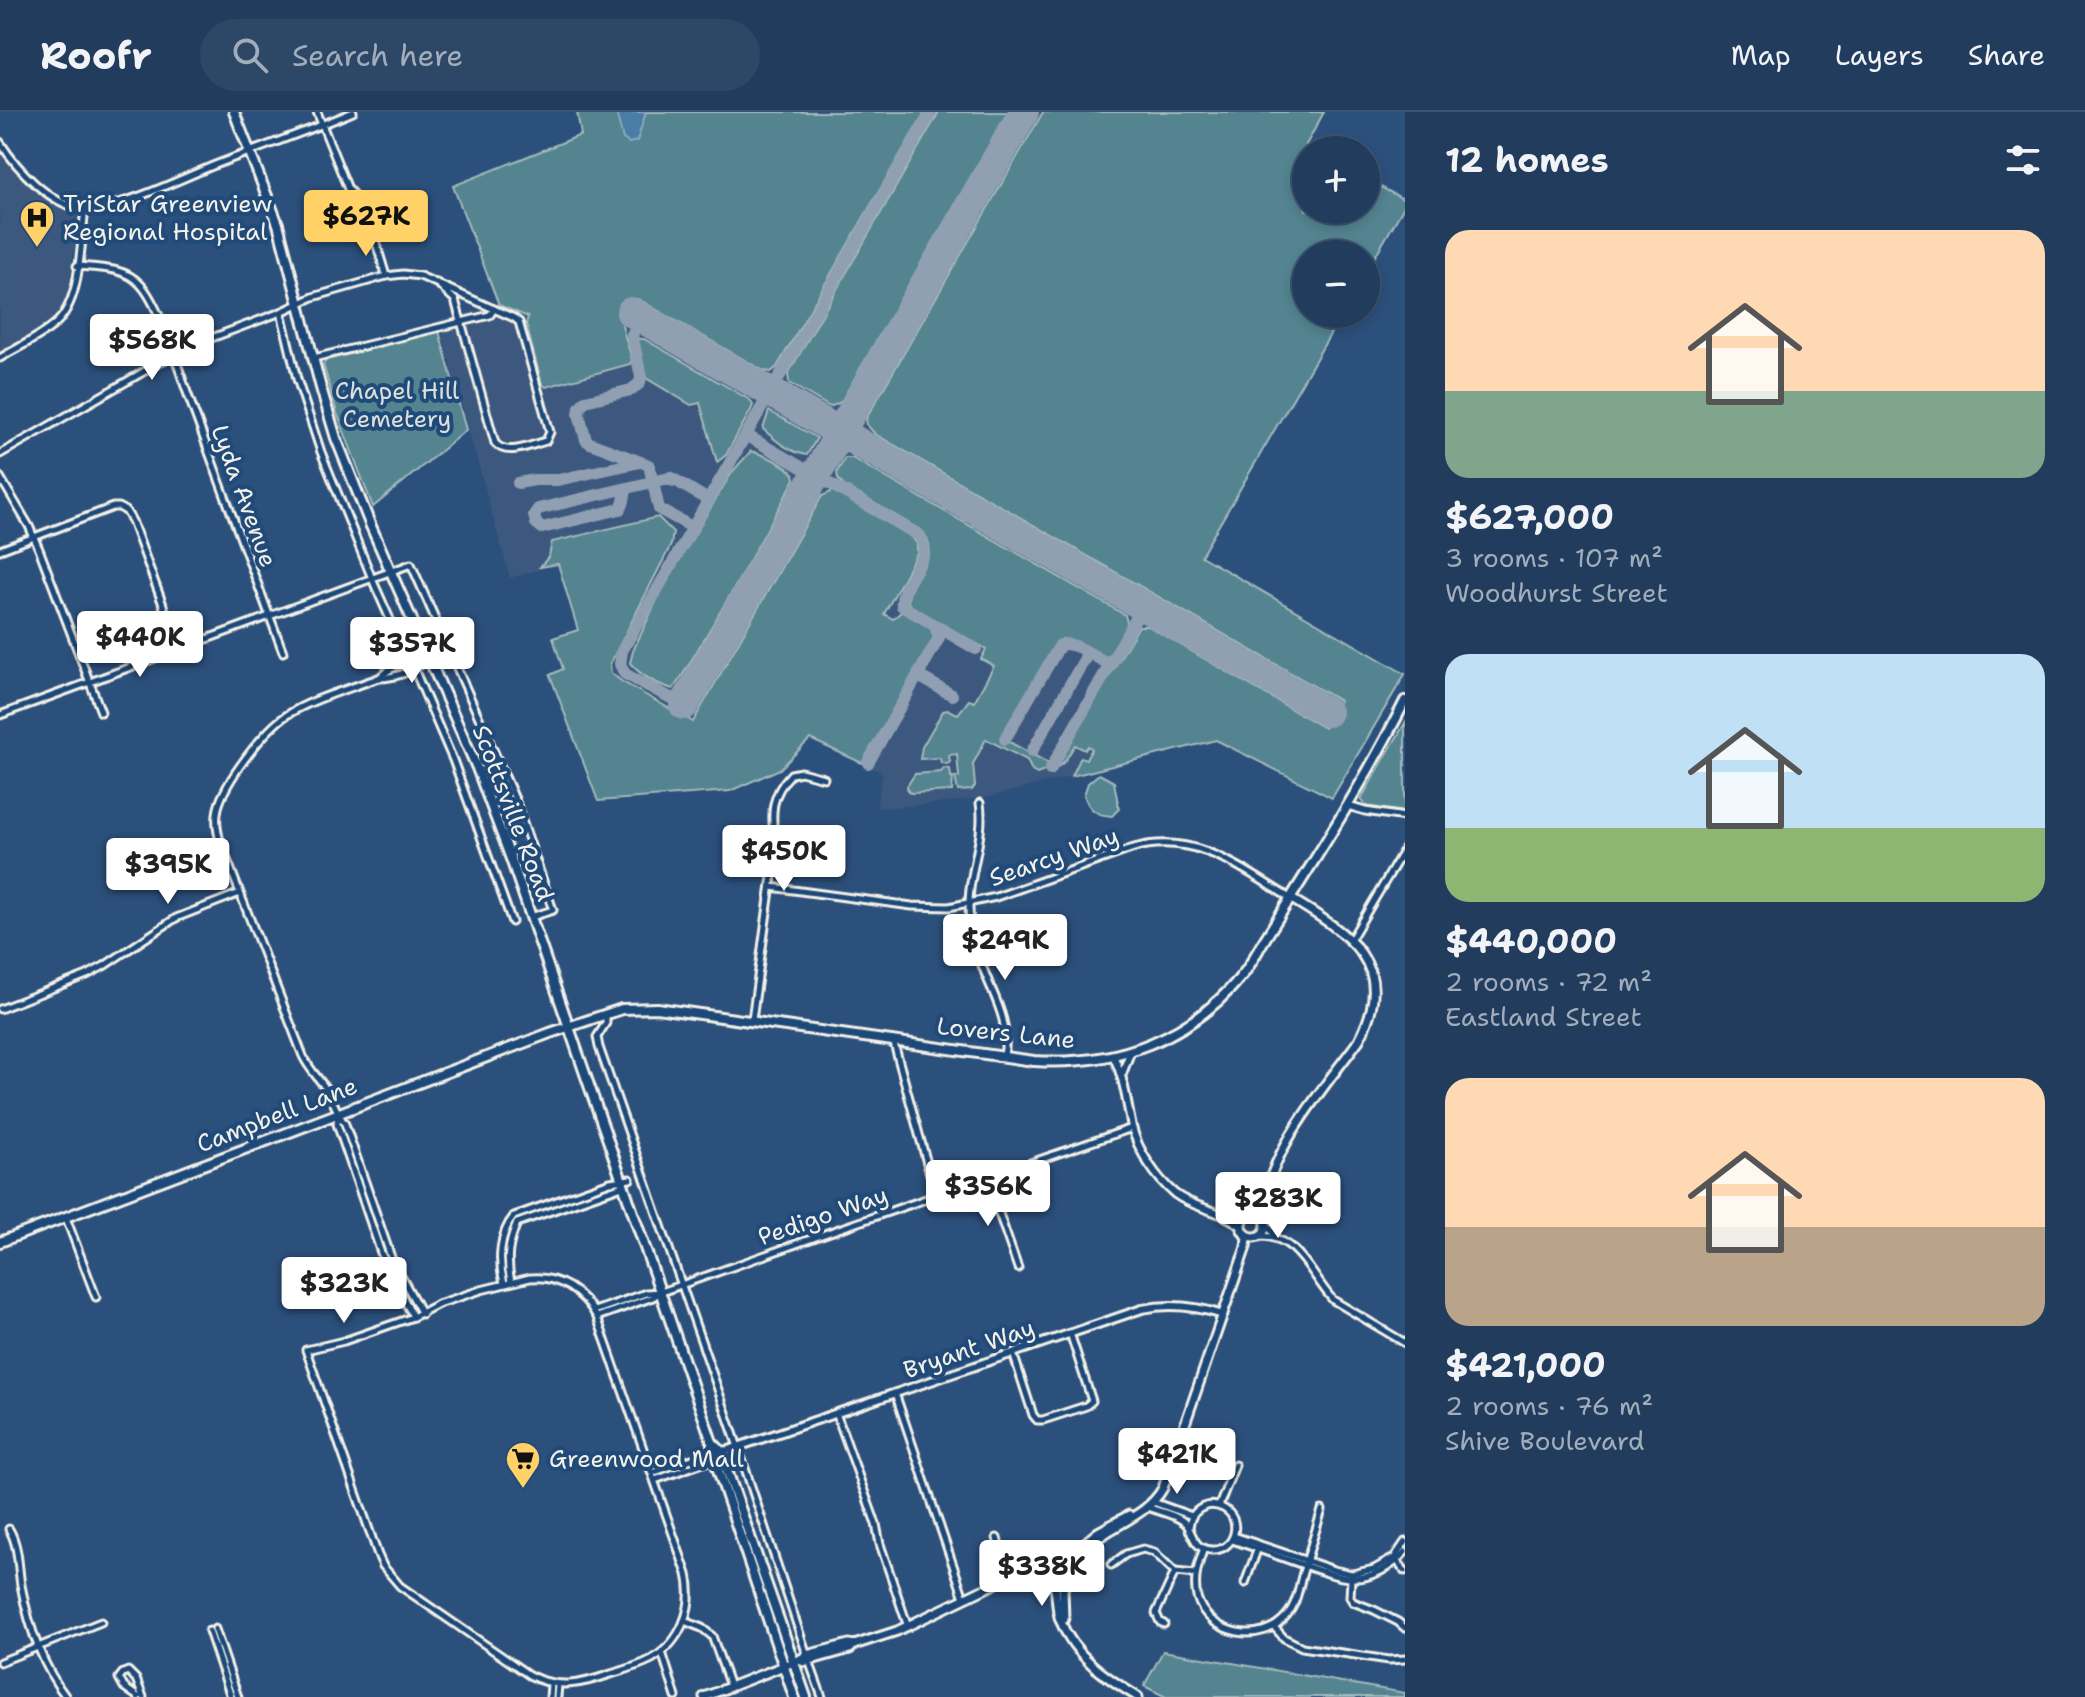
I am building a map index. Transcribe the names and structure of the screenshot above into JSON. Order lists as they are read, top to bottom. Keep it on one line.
{"streets":{"main road":["Scottsville Road","Lovers Lane","Campbell Lane"],"street":["Lyda Avenue","Searcy Way","Pedigo Way","Bryant Way"]},"crossings":[["Scottsville Road","Lovers Lane"],["Scottsville Road","Campbell Lane"],["Scottsville Road","Pedigo Way"],["Scottsville Road","Bryant Way"],["Searcy Way","Lovers Lane"],["Lovers Lane","Campbell Lane"]],"parks":["Chapel Hill Cemetery"],"places":{"hospital":["TriStar Greenview Regional Hospital"],"supermarket":["Greenwood Mall"]},"page":{"header":"Roofr","search":"Search here","nav":["Map","Layers","Share"],"heading":"12 homes","map_buttons":["+","−"],"price":["$627K","$568K","$440K","$357K","$450K","$395K","$249K","$356K","$283K","$323K","$421K","$338K"],"list":[{"name":"$627,000","note":"3 rooms · 107 m² · Woodhurst Street"},{"name":"$440,000","note":"2 rooms · 72 m² · Eastland Street"},{"name":"$421,000","note":"2 rooms · 76 m² · Shive Boulevard"}]}}
